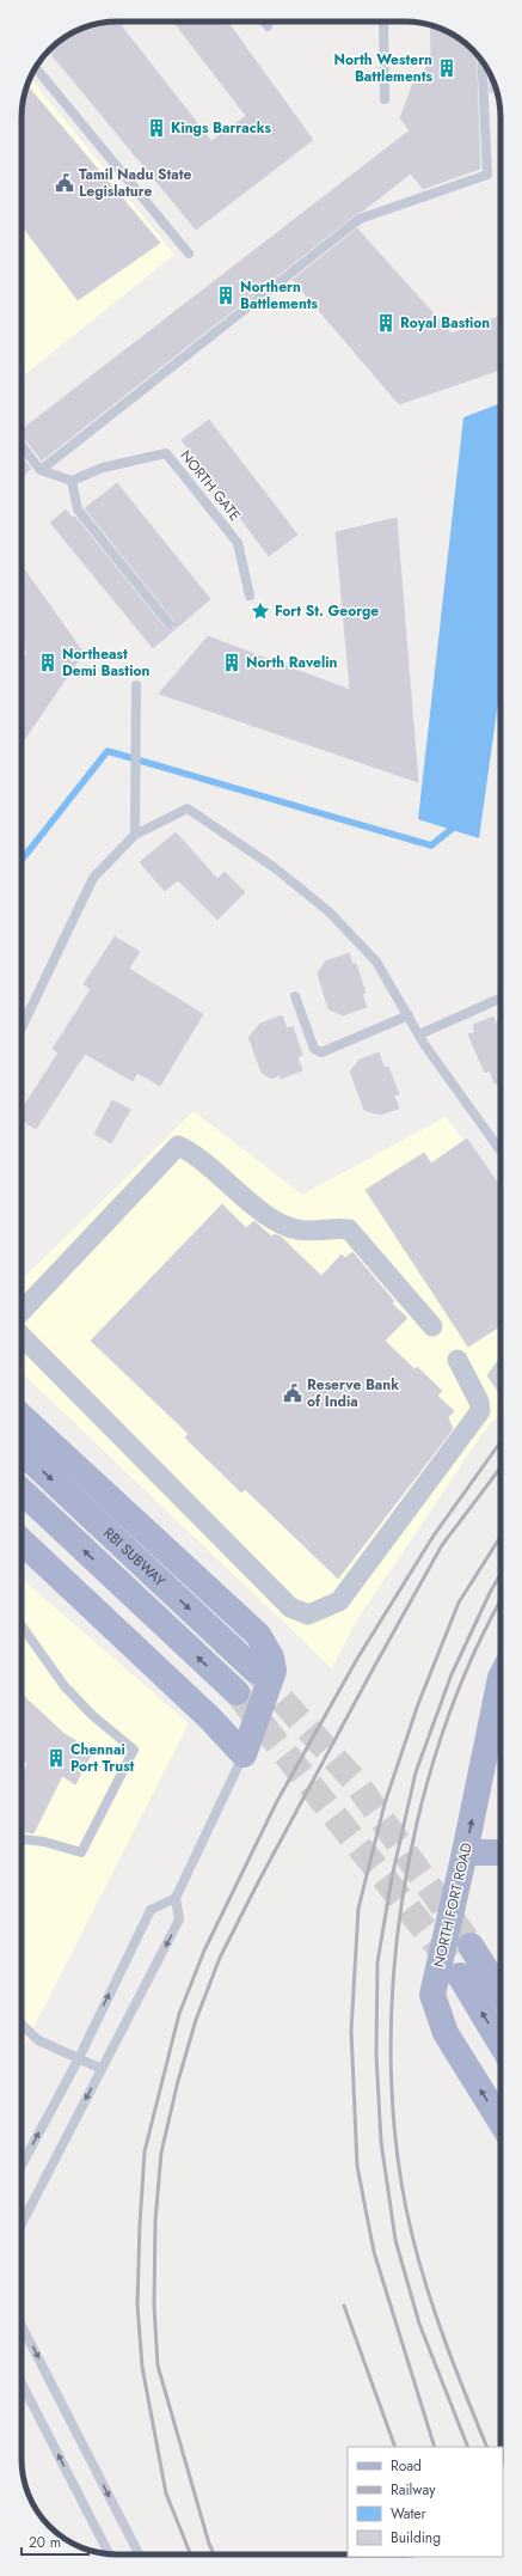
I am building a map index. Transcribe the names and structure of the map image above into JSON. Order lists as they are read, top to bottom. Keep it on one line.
{"streets":{"main road":["RBI SUBWAY","NORTH FORT ROAD"],"lane":["NORTH GATE"]},"one_way":["NORTH FORT ROAD"],"places":{"building":["North Western Battlements","Kings Barracks","Northern Battlements","Royal Bastion","Northeast Demi Bastion","North Ravelin","Chennai Port Trust"],"public building":["Tamil Nadu State Legislature","Reserve Bank of India"],"place":["Fort St. George"]},"legend":["Road","Railway","Water","Building"],"scale_bar":"20 m"}
